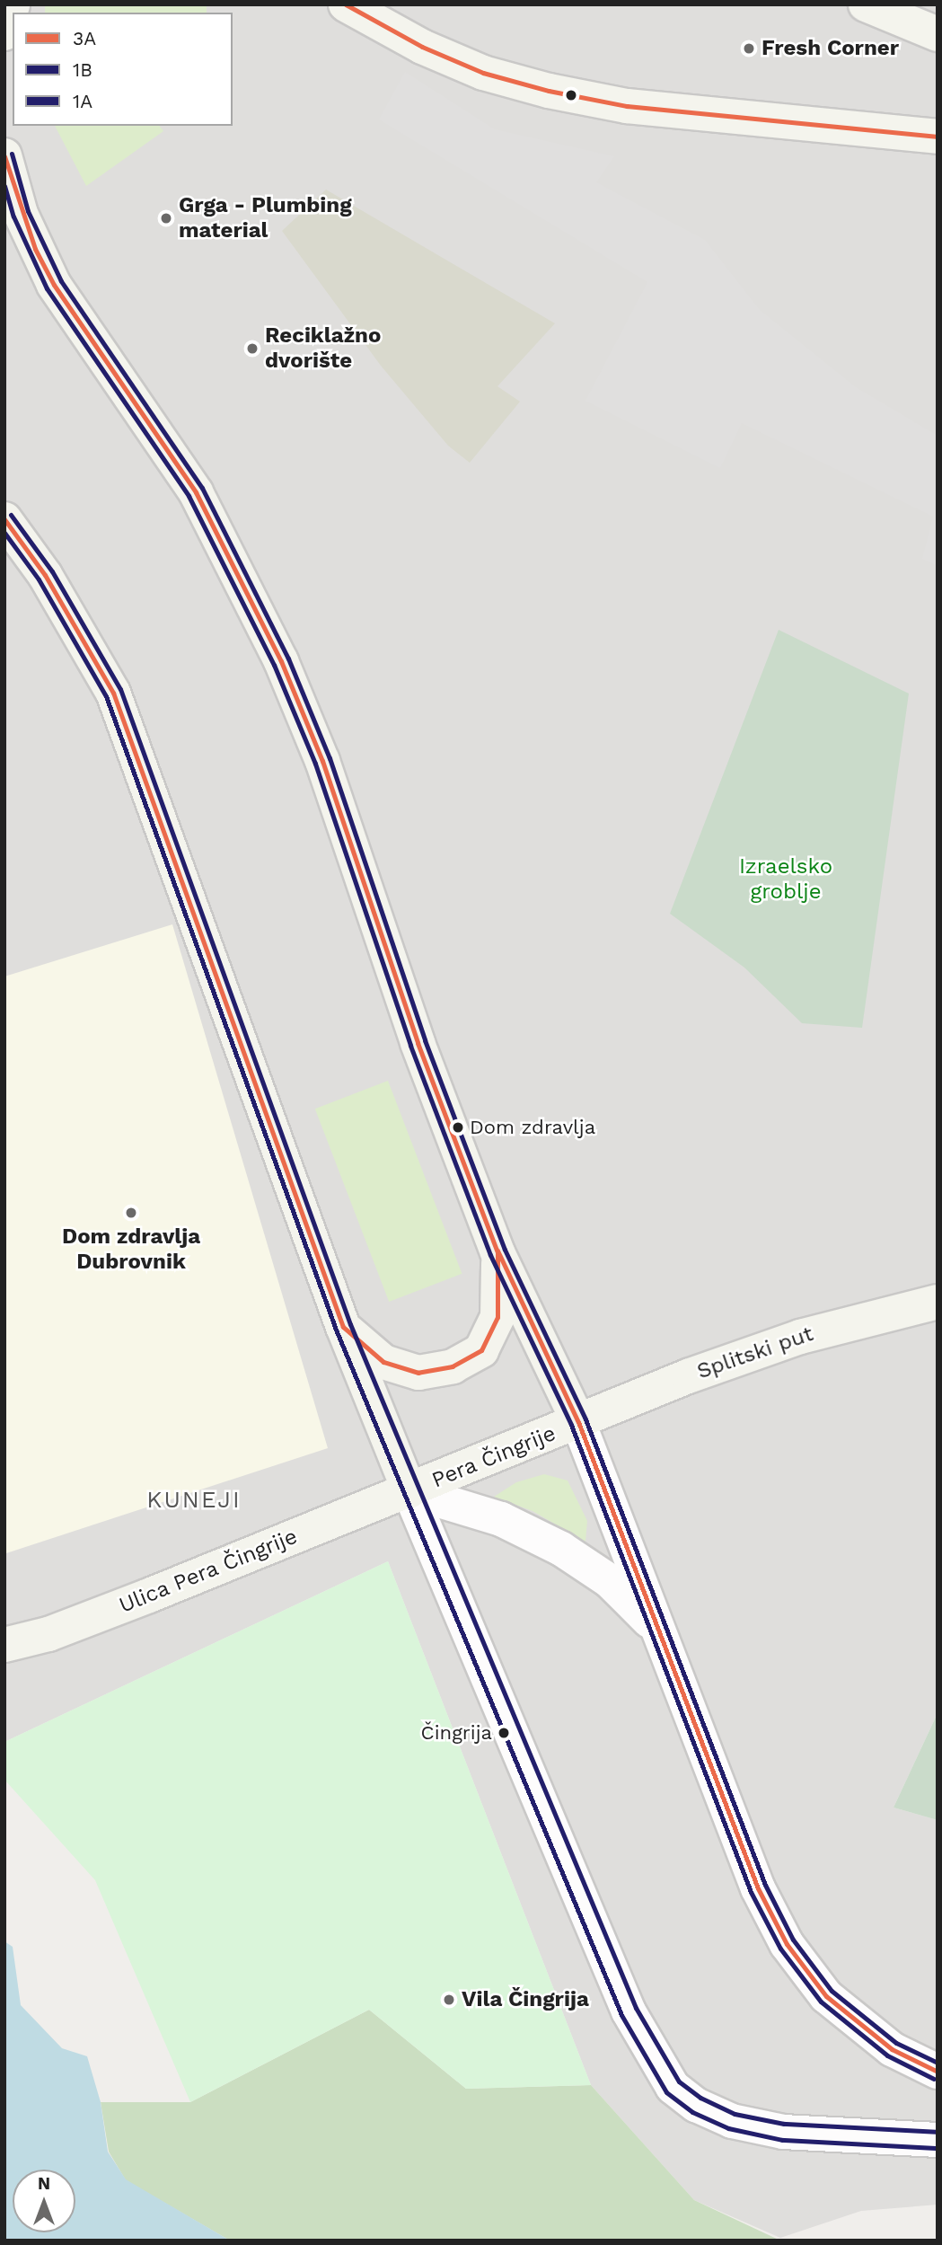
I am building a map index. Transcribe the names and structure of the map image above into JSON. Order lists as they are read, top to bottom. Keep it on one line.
{"streets":{"main road":["Splitski put","Pera Čingrije","Ulica Pera Čingrije"]},"crossings":[["Splitski put","Pera Čingrije"],["Pera Čingrije","Ulica Pera Čingrije"]],"districts":["KUNEJI"],"parks":["Izraelsko groblje"],"places":["Fresh Corner","Grga - Plumbing material","Reciklažno dvorište","Dom zdravlja","Dom zdravlja Dubrovnik","Čingrija","Vila Čingrija"],"lines":["transit line 3A","transit line 1A","transit line 1B"],"legend":["3A","1B","1A"],"north":"top"}
